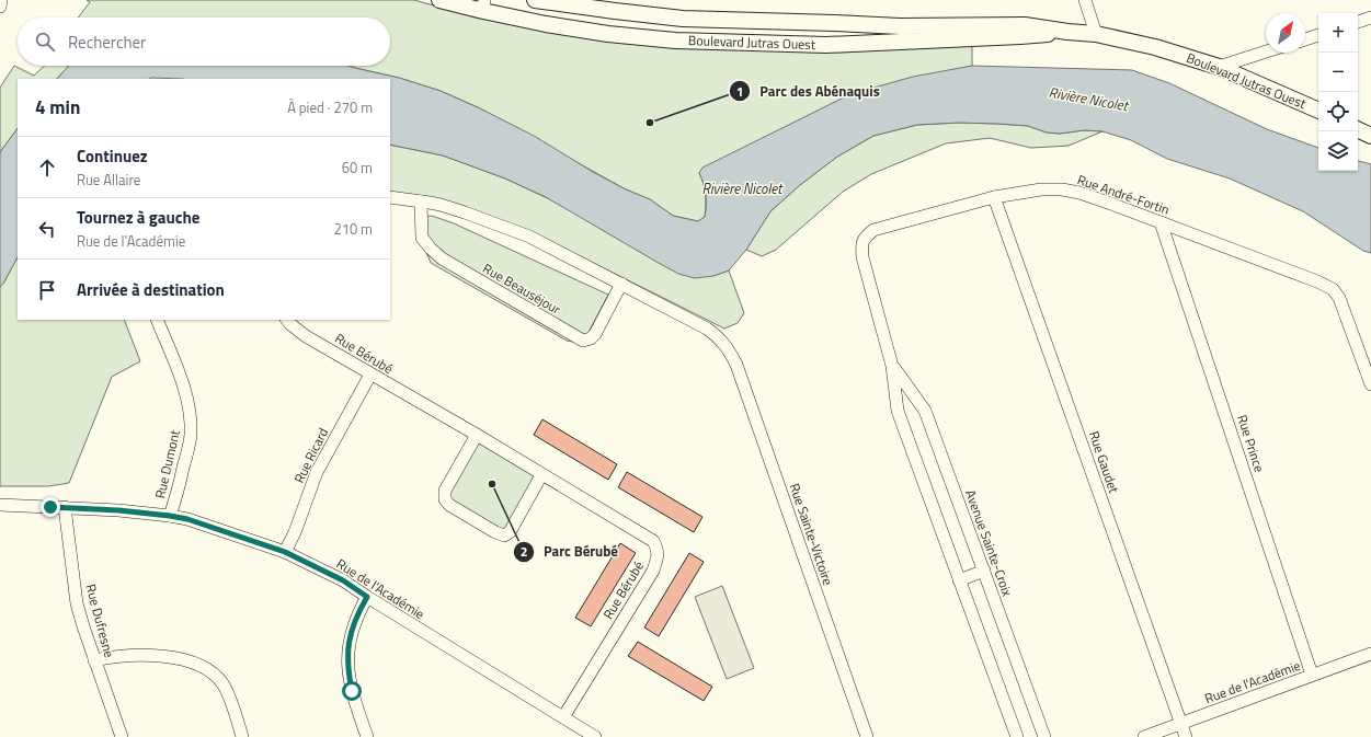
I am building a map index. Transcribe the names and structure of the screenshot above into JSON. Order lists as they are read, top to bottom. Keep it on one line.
{"streets":{"main road":["Boulevard Jutras Ouest"],"street":["Rue André-Fortin","Rue Beauséjour","Rue Bérubé","Rue Prince","Rue Ricard","Rue Gaudet","Rue Dumont","Rue Sainte-Victoire","Avenue Sainte-Croix","Rue de l'Académie","Rue Dufresne"]},"crossings":[["Rue André-Fortin","Rue Prince"],["Rue André-Fortin","Rue Gaudet"],["Rue André-Fortin","Avenue Sainte-Croix"],["Rue Beauséjour","Rue Sainte-Victoire"],["Rue Bérubé","Rue Ricard"],["Rue Bérubé","Rue de l'Académie"],["Rue Prince","Rue de l'Académie"],["Rue Ricard","Rue de l'Académie"],["Rue Gaudet","Rue de l'Académie"],["Rue Dumont","Rue de l'Académie"],["Rue de l'Académie","Rue Dufresne"]],"water":["Rivière Nicolet"],"places":["Parc des Abénaquis","Parc Bérubé"],"north":"top right","page":{"map_buttons":["+","−"],"search":"Rechercher","heading":["4 min","À pied · 270 m"],"list":[["Continuez","Rue Allaire","60 m"],["Tournez à gauche","Rue de l'Académie","210 m"],"Arrivée à destination"]}}
